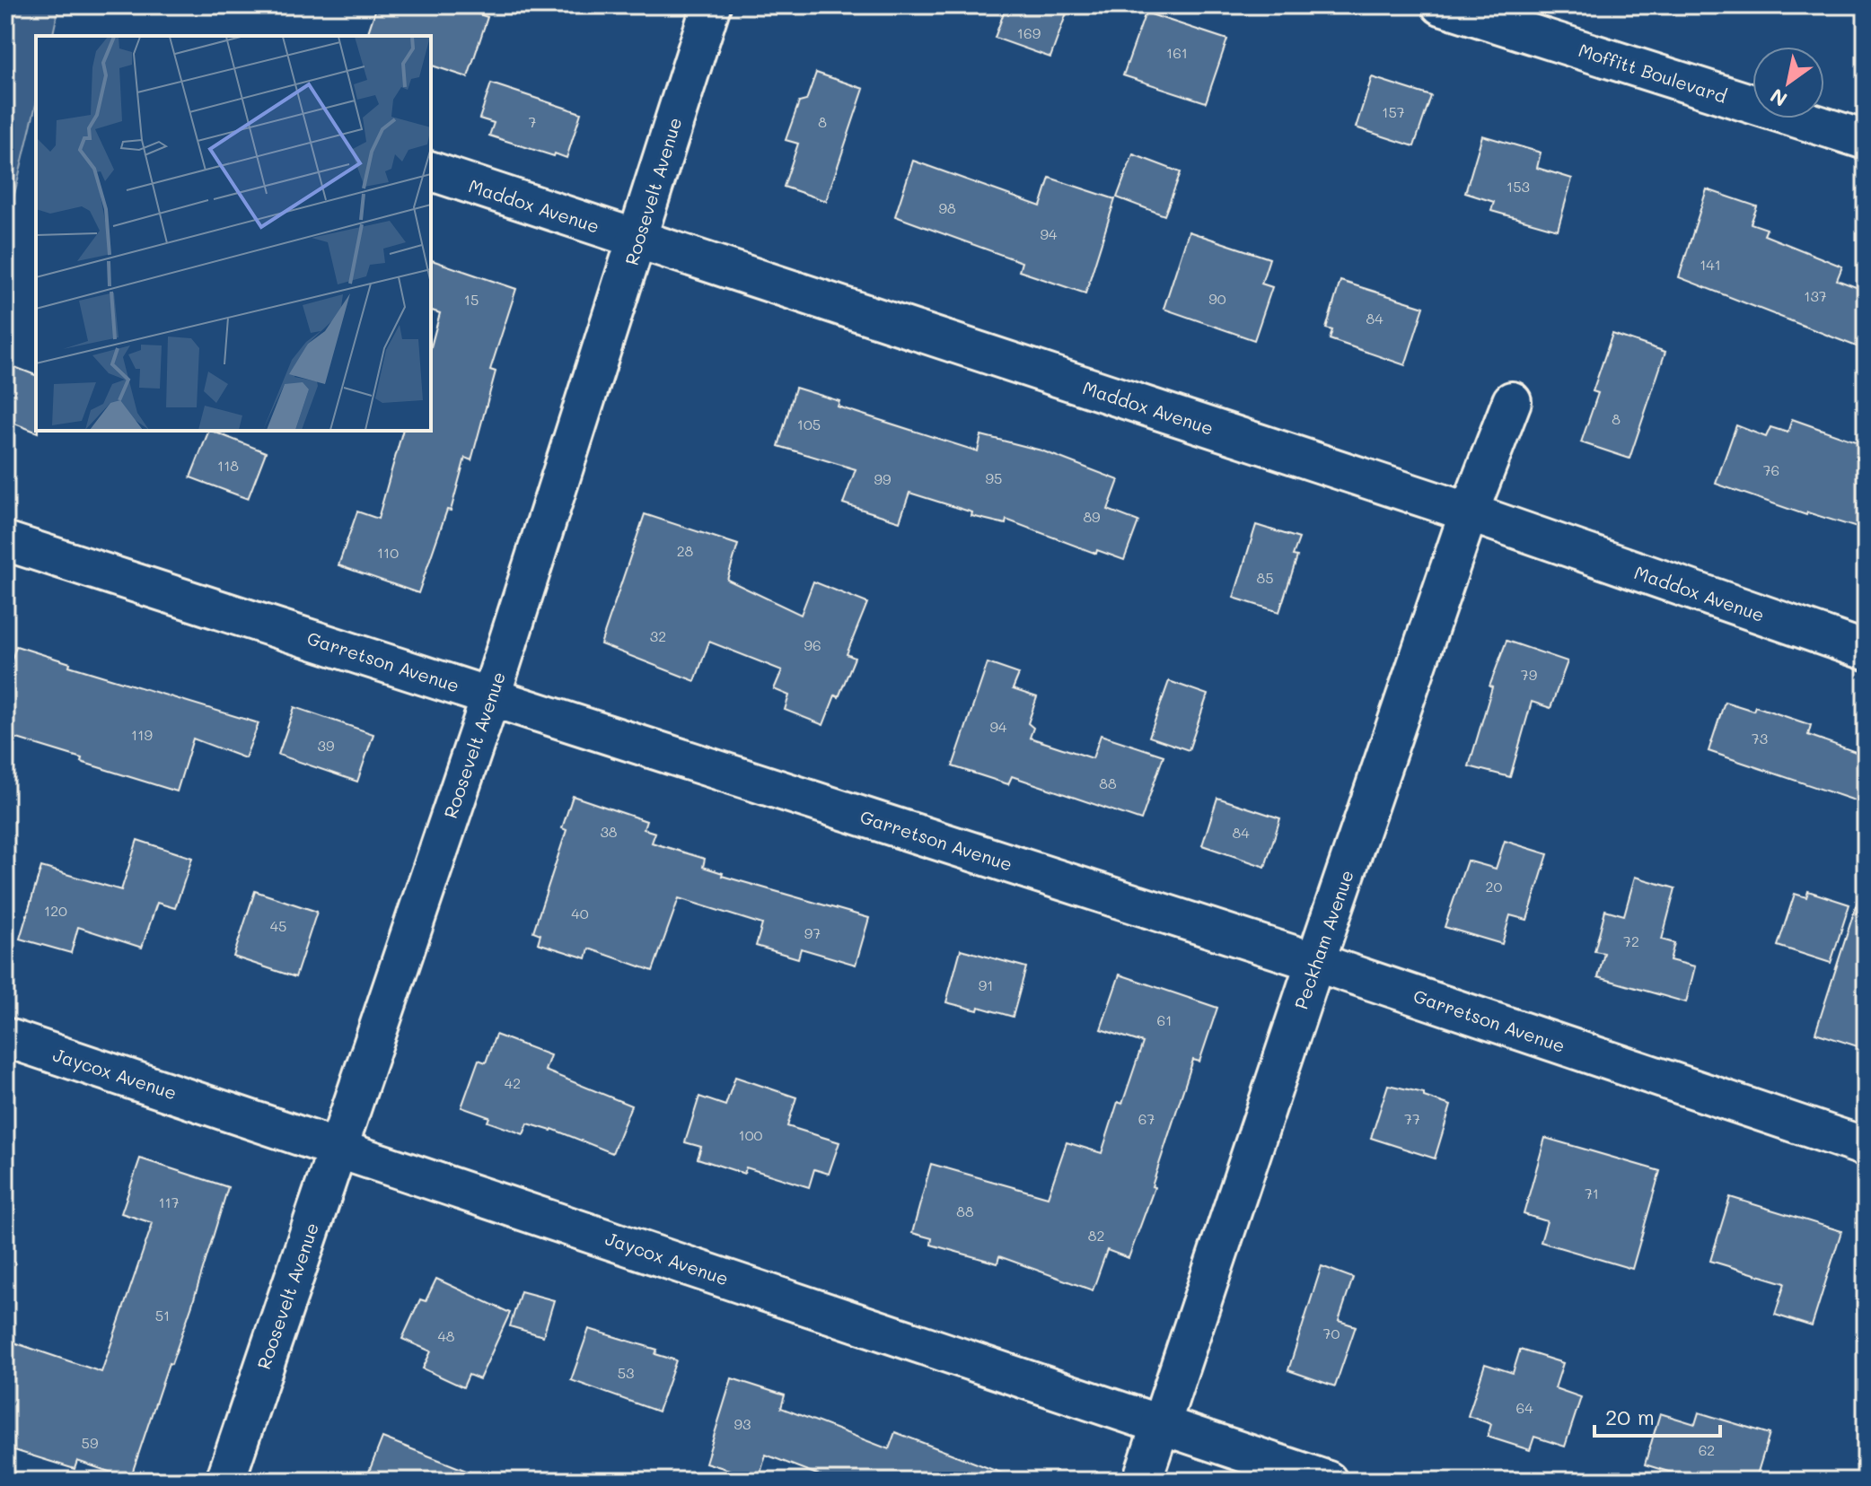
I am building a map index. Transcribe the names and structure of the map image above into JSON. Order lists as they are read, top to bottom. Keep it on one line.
{"streets":{"street":["Moffitt Boulevard","Roosevelt Avenue","Maddox Avenue","Garretson Avenue","Peckham Avenue","Jaycox Avenue"]},"crossings":[["Roosevelt Avenue","Maddox Avenue"],["Roosevelt Avenue","Garretson Avenue"],["Roosevelt Avenue","Jaycox Avenue"],["Maddox Avenue","Peckham Avenue"],["Garretson Avenue","Peckham Avenue"],["Peckham Avenue","Jaycox Avenue"]],"house_numbers":["169","161","157","7","8","153","98","94","141","137","90","15","84","8","105","118","76","95","99","89","28","110","85","32","96","79","94","119","73","39","88","38","84","20","120","40","45","97","72","91","61","42","67","77","100","71","117","88","82","51","70","48","53","64","93","59","62"],"scale_bar":"20 m","north":"bottom left"}
